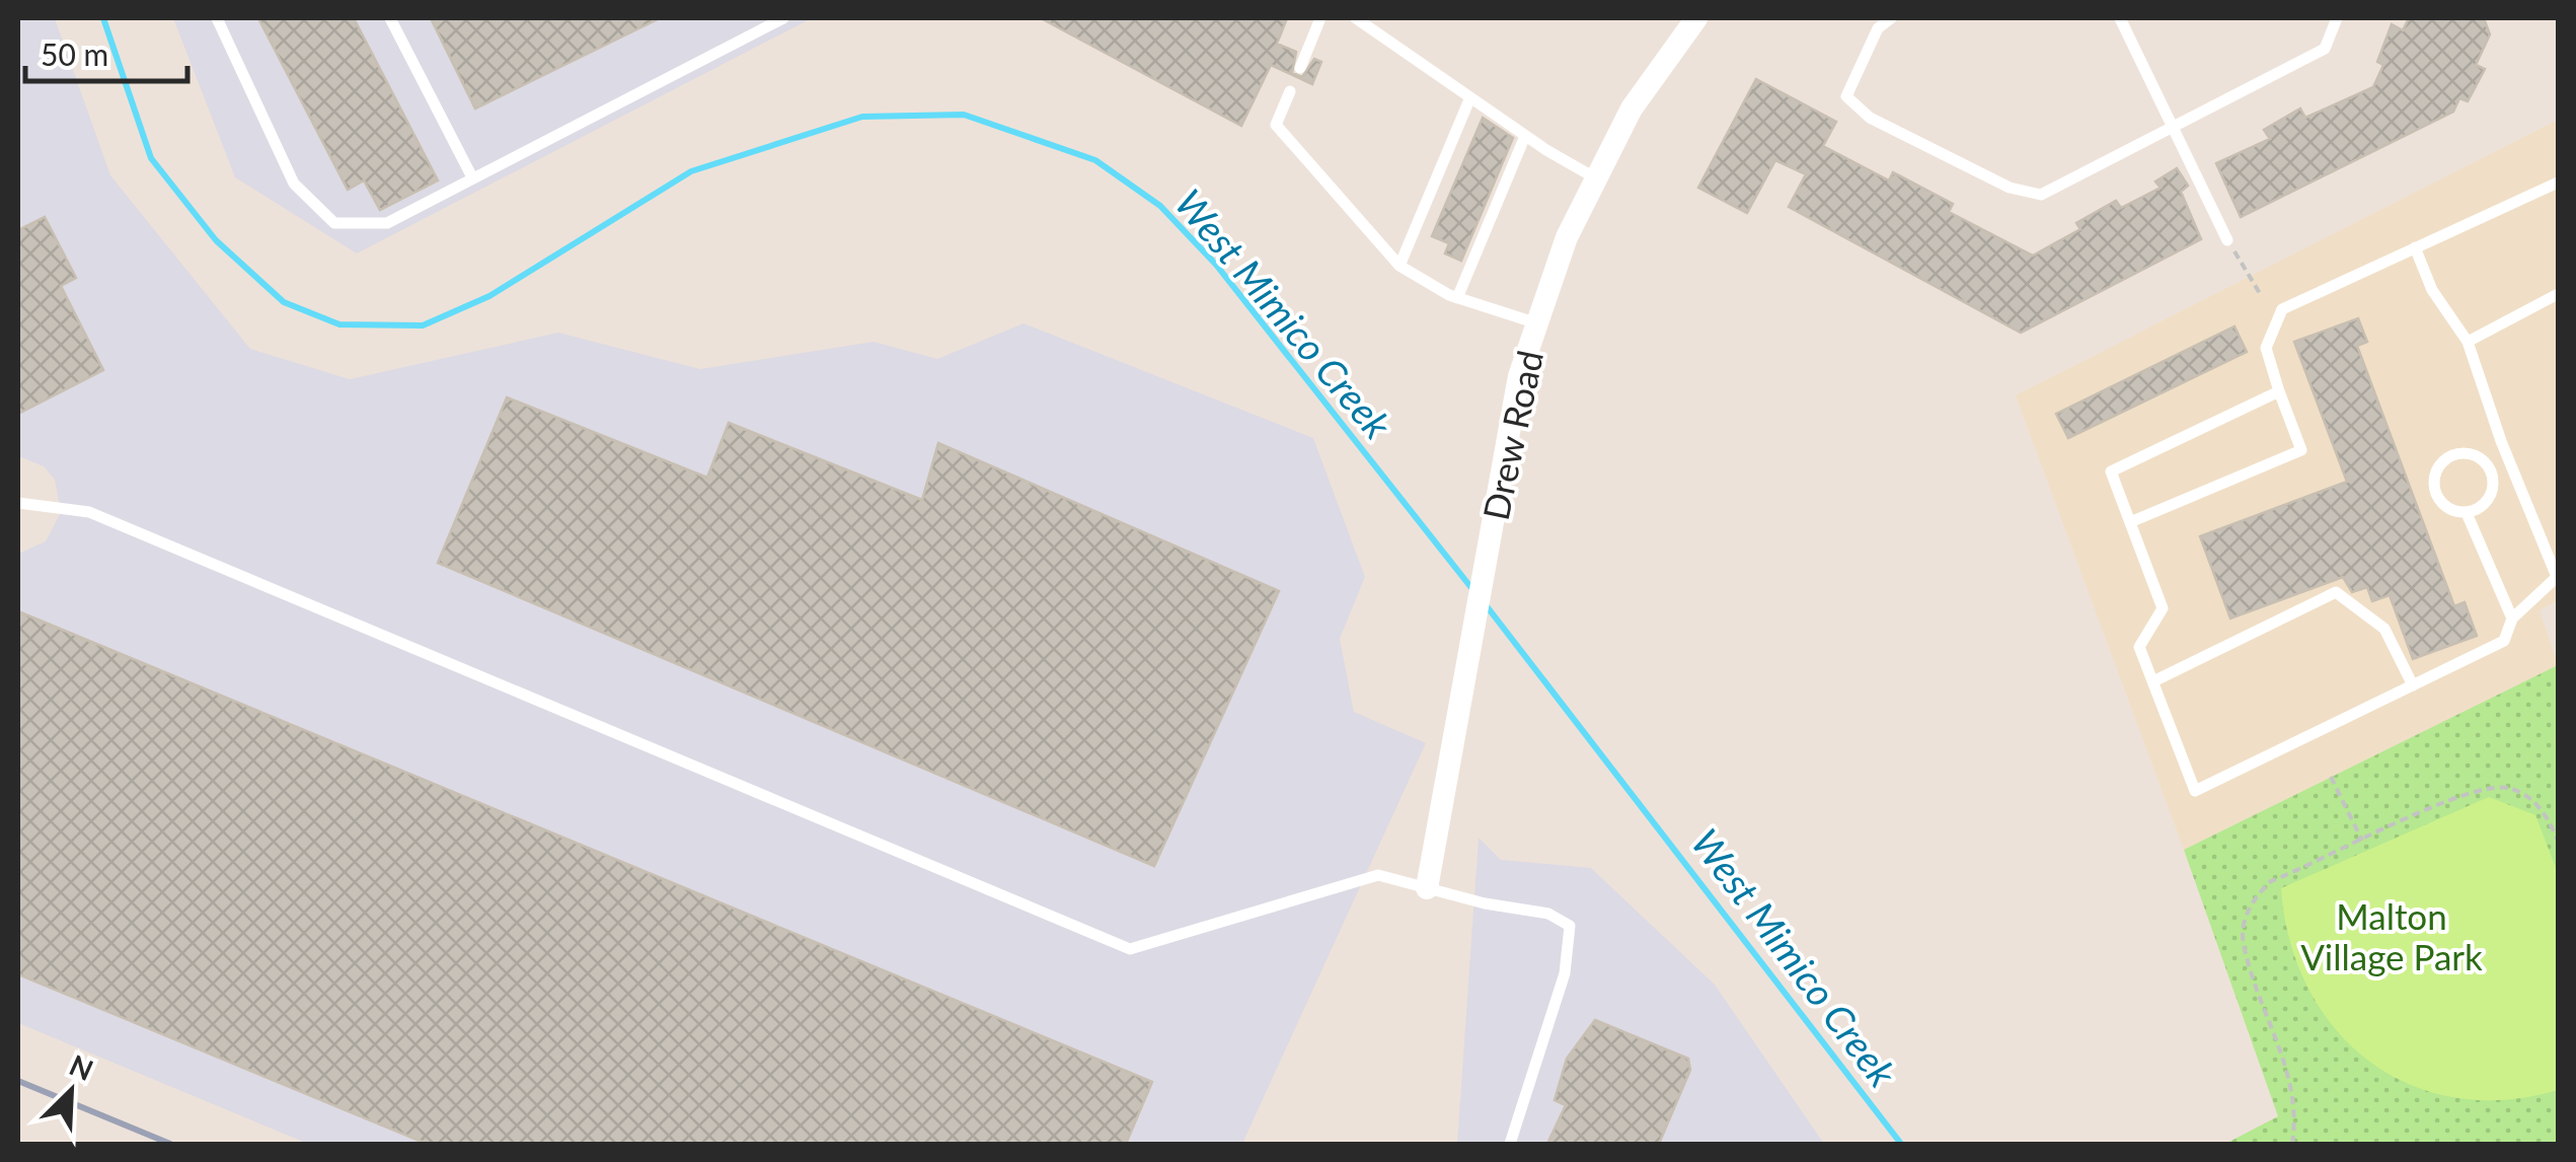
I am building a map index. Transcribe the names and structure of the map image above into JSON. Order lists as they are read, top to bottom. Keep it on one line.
{"streets":{"street":["Drew Road"]},"water":["West Mimico Creek"],"parks":["Malton Village Park"],"scale_bar":"50 m","north":"top right"}
